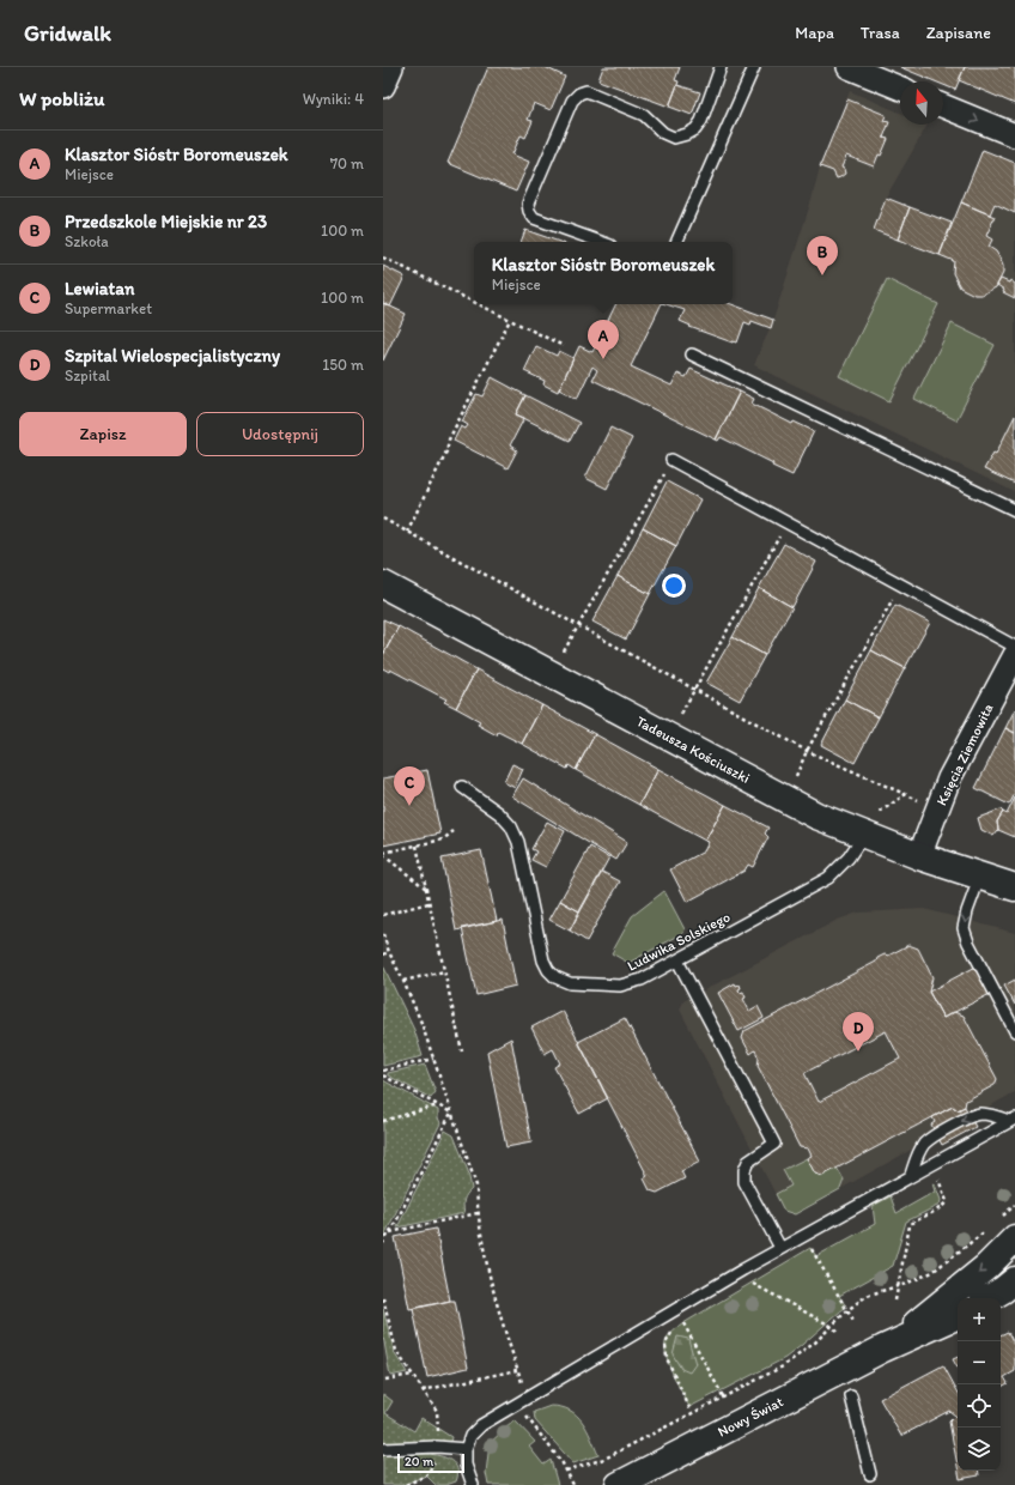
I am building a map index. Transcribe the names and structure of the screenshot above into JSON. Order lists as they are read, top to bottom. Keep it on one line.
{"streets":{"street":["Tadeusza Kościuszki","Księcia Ziemowita","Nowy Świat"],"lane":["Ludwika Solskiego"]},"crossings":[["Tadeusza Kościuszki","Księcia Ziemowita"],["Tadeusza Kościuszki","Ludwika Solskiego"]],"scale_bar":"20 m","north":"top","page":{"header":"Gridwalk","nav":["Mapa","Trasa","Zapisane"],"heading":["W pobliżu","Wyniki: 4"],"list":[{"mark":"A","name":"Klasztor Sióstr Boromeuszek","note":"Miejsce","value":"70 m"},{"mark":"B","name":"Przedszkole Miejskie nr 23","note":"Szkoła","value":"100 m"},{"mark":"C","name":"Lewiatan","note":"Supermarket","value":"100 m"},{"mark":"D","name":"Szpital Wielospecjalistyczny","note":"Szpital","value":"150 m"}],"pins":["B","A","C","D"],"popup":["Klasztor Sióstr Boromeuszek","Miejsce"],"buttons":["Zapisz","Udostępnij"],"map_buttons":["+","−"],"scale":"20 m"}}
